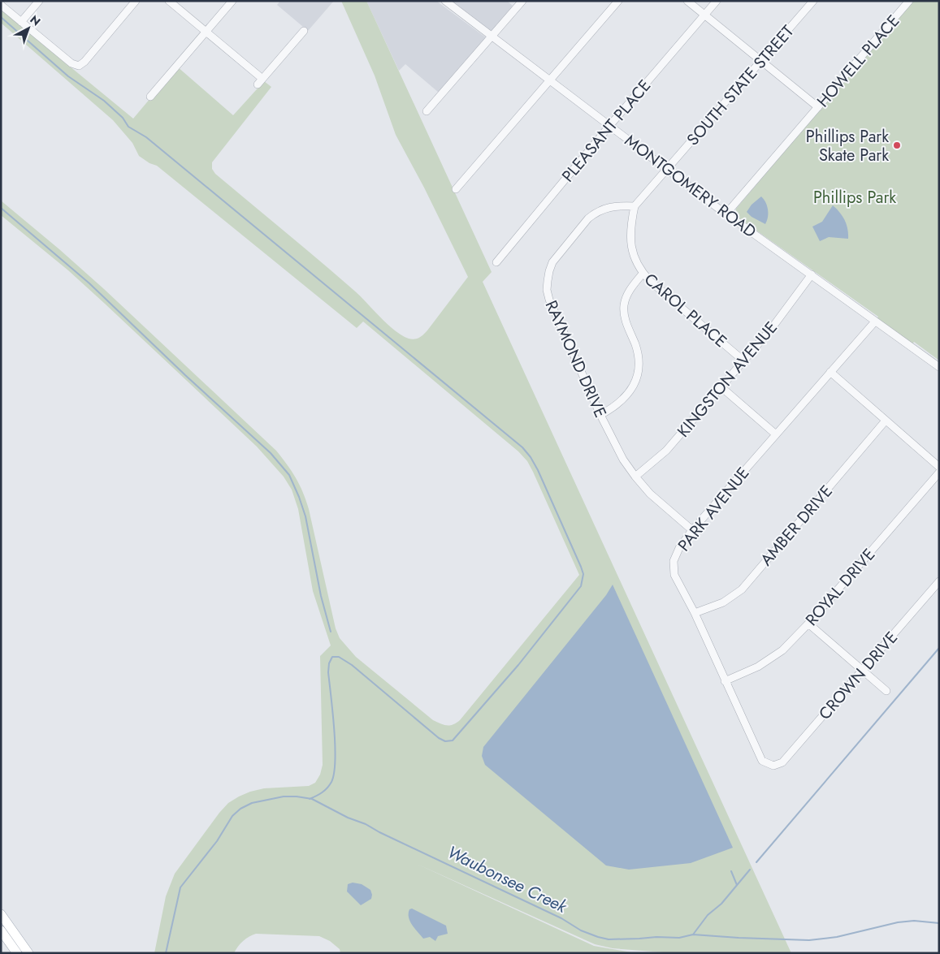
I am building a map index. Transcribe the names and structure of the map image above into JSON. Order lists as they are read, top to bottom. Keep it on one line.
{"streets":{"street":["HOWELL PLACE","SOUTH STATE STREET","PLEASANT PLACE","MONTGOMERY ROAD","CAROL PLACE","RAYMOND DRIVE","KINGSTON AVENUE","PARK AVENUE","AMBER DRIVE","ROYAL DRIVE","CROWN DRIVE"]},"crossings":[["HOWELL PLACE","MONTGOMERY ROAD"],["SOUTH STATE STREET","MONTGOMERY ROAD"],["PLEASANT PLACE","MONTGOMERY ROAD"],["MONTGOMERY ROAD","KINGSTON AVENUE"],["MONTGOMERY ROAD","PARK AVENUE"],["CAROL PLACE","RAYMOND DRIVE"],["CAROL PLACE","KINGSTON AVENUE"],["RAYMOND DRIVE","KINGSTON AVENUE"],["RAYMOND DRIVE","PARK AVENUE"],["PARK AVENUE","AMBER DRIVE"],["PARK AVENUE","ROYAL DRIVE"],["PARK AVENUE","CROWN DRIVE"]],"water":["Waubonsee Creek"],"parks":["Phillips Park"],"places":["Phillips Park Skate Park"],"north":"top right"}
